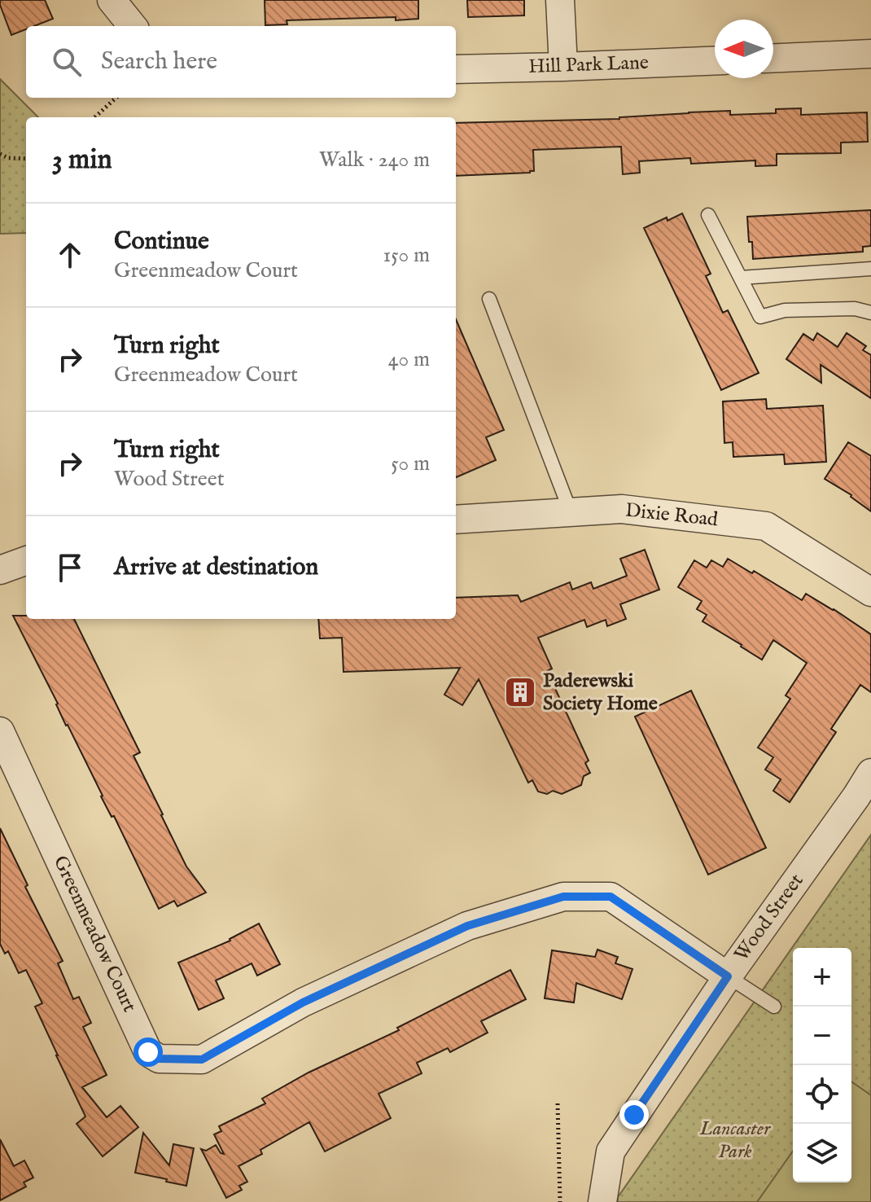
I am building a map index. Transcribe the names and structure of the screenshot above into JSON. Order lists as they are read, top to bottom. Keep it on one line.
{"streets":{"street":["Hill Park Lane","Dixie Road","Wood Street","Greenmeadow Court"]},"crossings":[["Wood Street","Greenmeadow Court"]],"parks":["Lancaster Park"],"places":{"building":["Paderewski Society Home"]},"north":"left","page":{"search":"Search here","heading":["3 min","Walk · 240 m"],"list":[["Continue","Greenmeadow Court","150 m"],["Turn right","Greenmeadow Court","40 m"],["Turn right","Wood Street","50 m"],"Arrive at destination"],"map_buttons":["+","−"]}}
